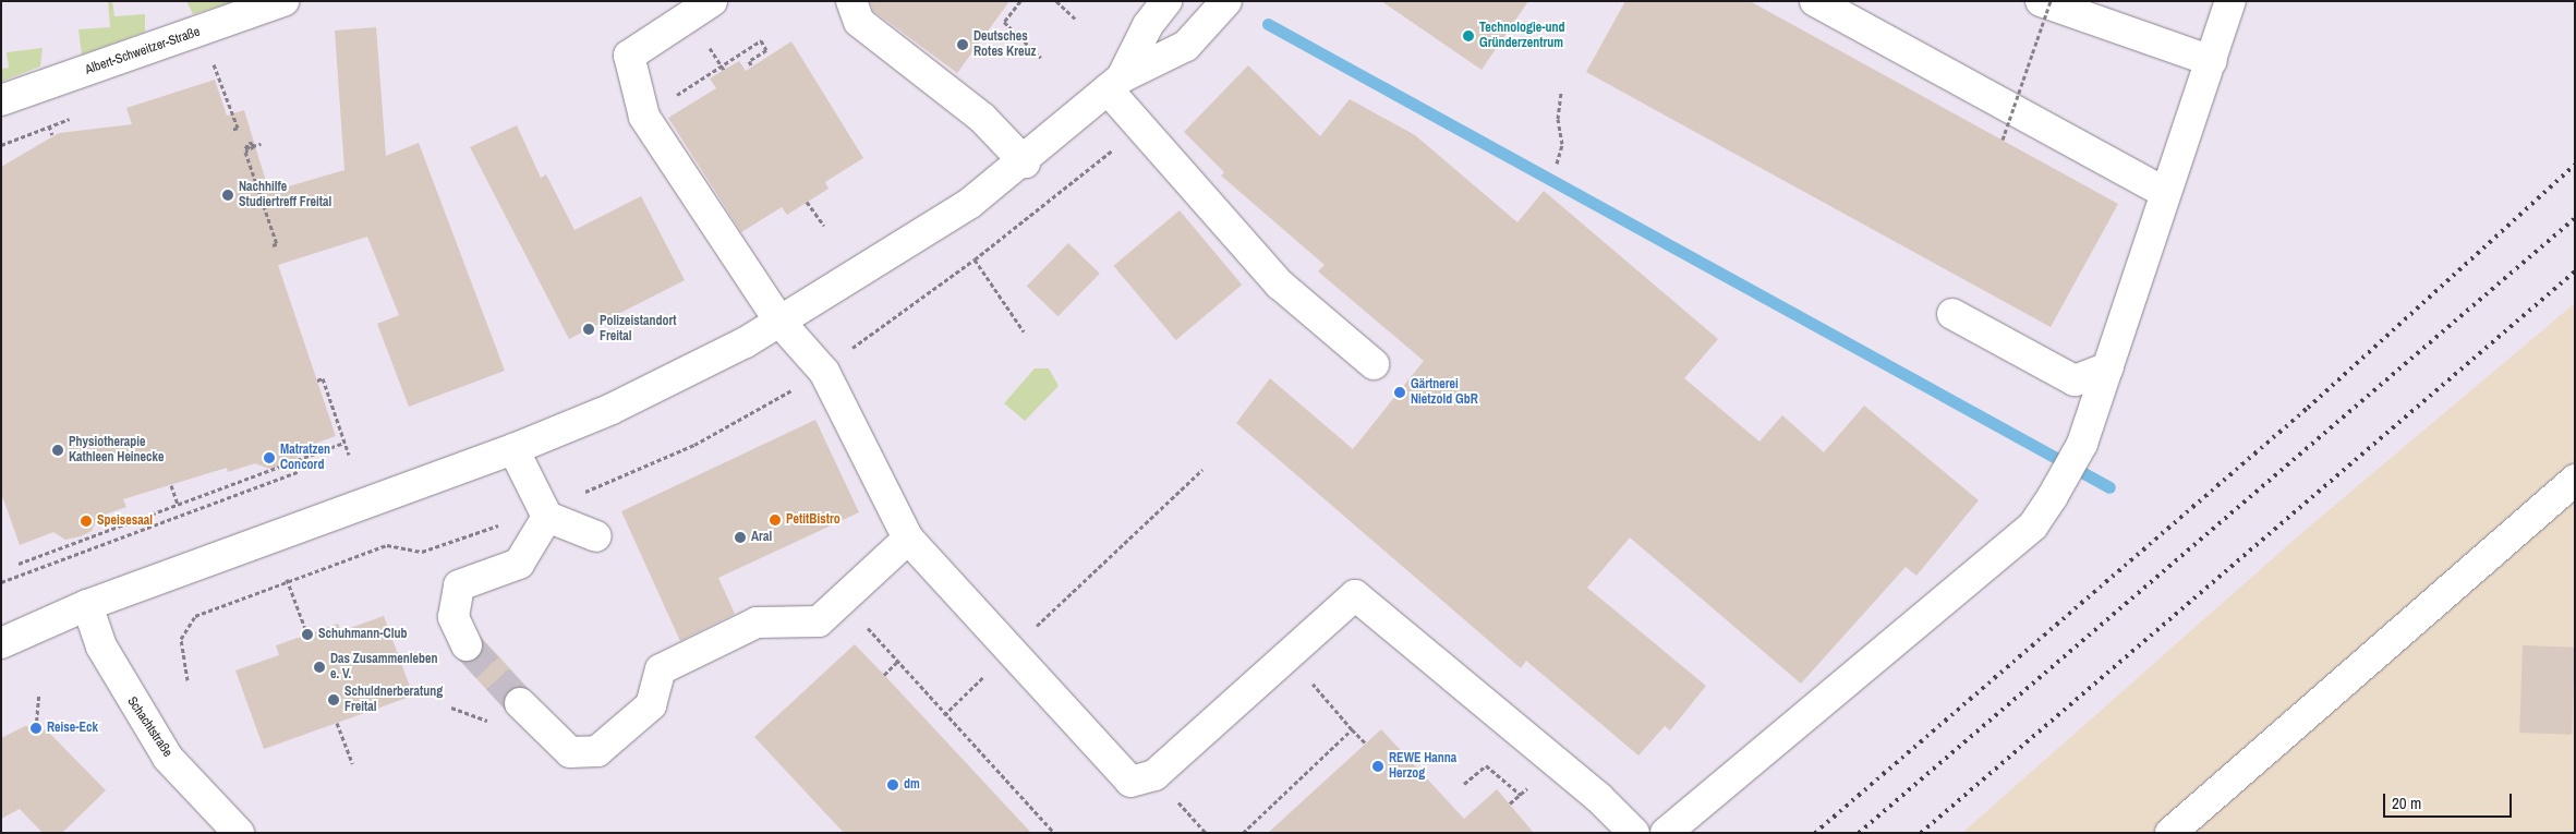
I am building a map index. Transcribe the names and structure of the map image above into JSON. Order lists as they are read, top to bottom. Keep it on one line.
{"streets":{"street":["Albert-Schweitzer-Straße","Schachtstraße"]},"places":["Technologie-und Gründerzentrum","Deutsches Rotes Kreuz","Nachhilfe Studiertreff Freital","Polizeistandort Freital","Gärtnerei Nietzold GbR","Physiotherapie Kathleen Heinecke","Matratzen Concord","PetitBistro","Speisesaal","Aral","Schuhmann-Club","Das Zusammenleben e. V.","Schuldnerberatung Freital","Reise-Eck","REWE Hanna Herzog","dm"],"scale_bar":"20 m"}
